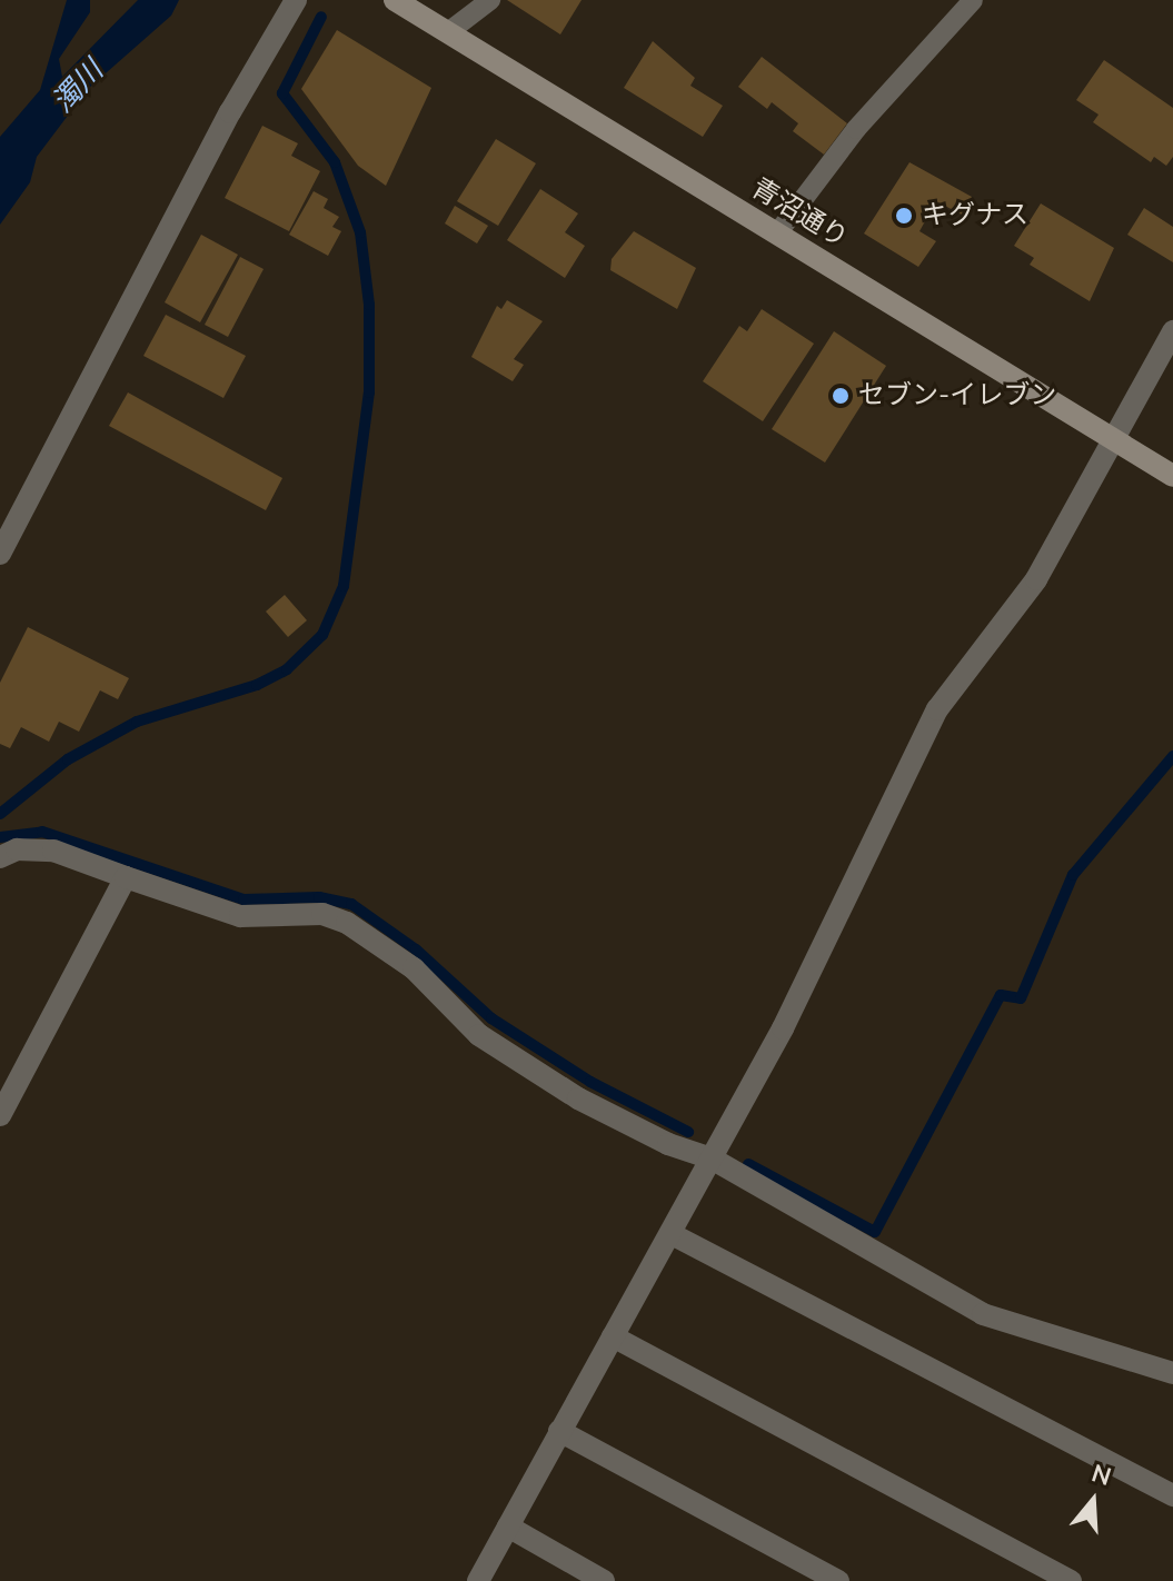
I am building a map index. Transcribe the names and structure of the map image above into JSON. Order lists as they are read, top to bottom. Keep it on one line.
{"streets":{"street":["青沼通り"]},"water":["濁川"],"places":["キグナス","セブン-イレブン"],"north":"top"}
